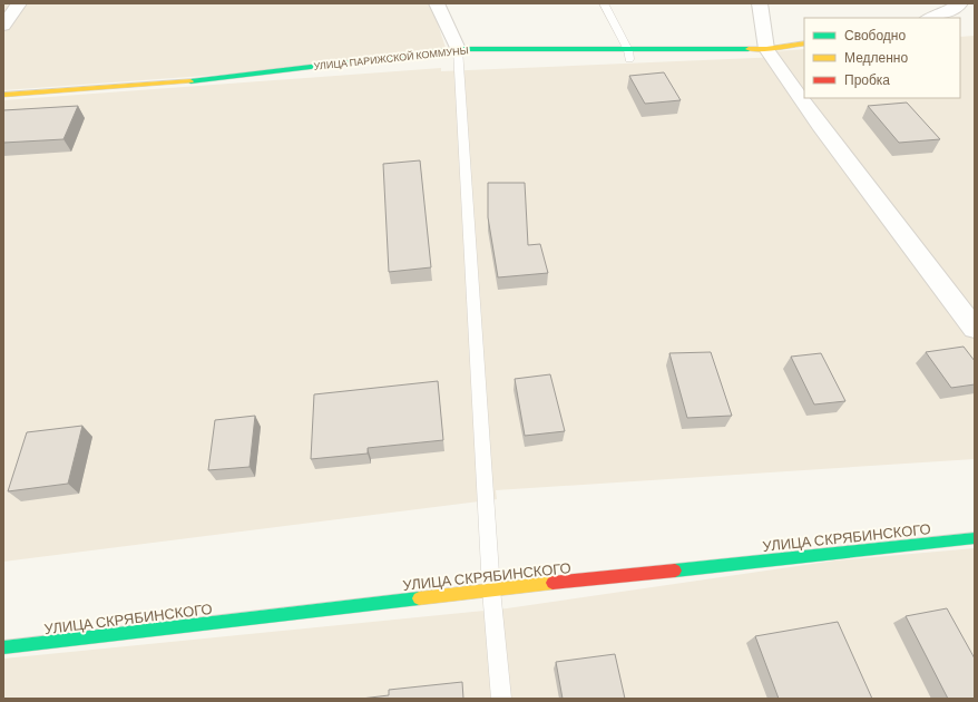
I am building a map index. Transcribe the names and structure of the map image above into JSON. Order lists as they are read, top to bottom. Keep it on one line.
{"streets":{"street":["УЛИЦА ПАРИЖСКОЙ КОММУНЫ","УЛИЦА СКРЯБИНСКОГО"]},"legend":["Свободно","Медленно","Пробка"]}
